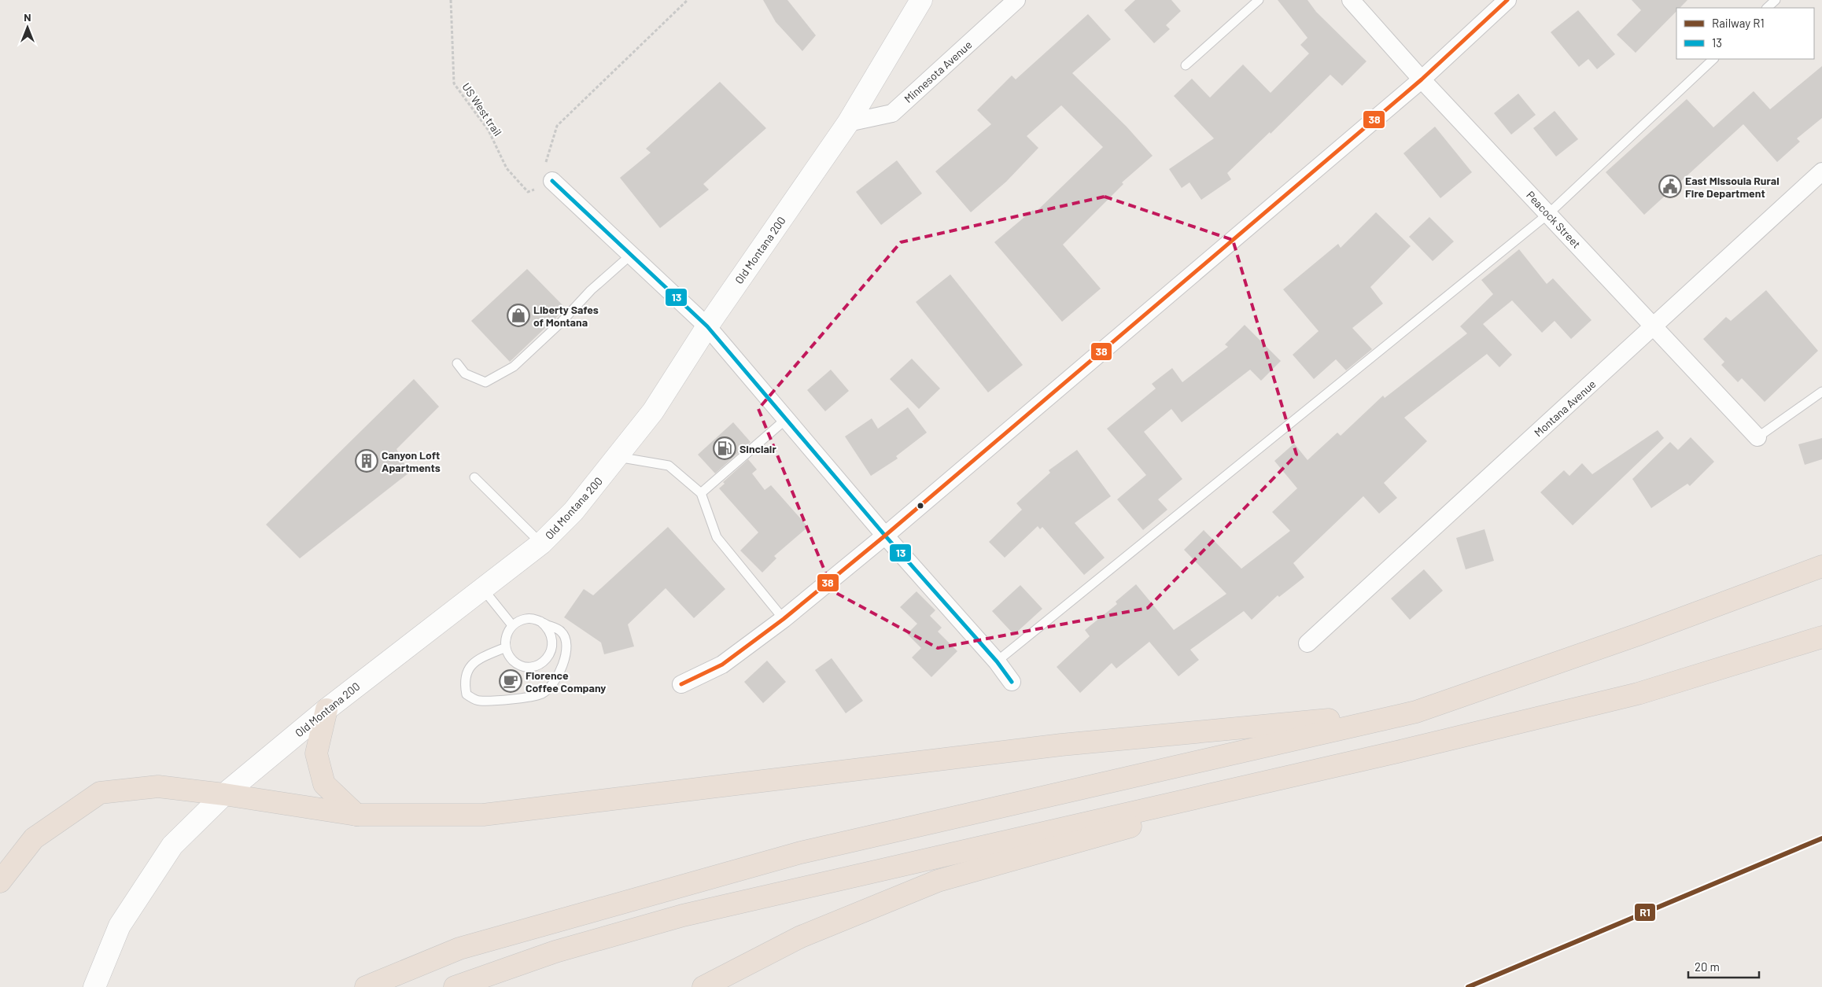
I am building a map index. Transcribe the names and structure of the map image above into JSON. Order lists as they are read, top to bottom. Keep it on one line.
{"streets":{"main road":["Old Montana 200"],"street":["Minnesota Avenue","Peacock Street","Montana Avenue"],"path":["US West trail"]},"crossings":[["Minnesota Avenue","Old Montana 200"],["Peacock Street","Montana Avenue"]],"places":{"public building":["East Missoula Rural Fire Department"],"shop":["Liberty Safes of Montana"],"fuel station":["Sinclair"],"building":["Canyon Loft Apartments"],"cafe":["Florence Coffee Company"]},"lines":["transit line 38","transit line 13","rail line R1"],"legend":["Railway R1","13"],"scale_bar":"20 m","north":"top"}
